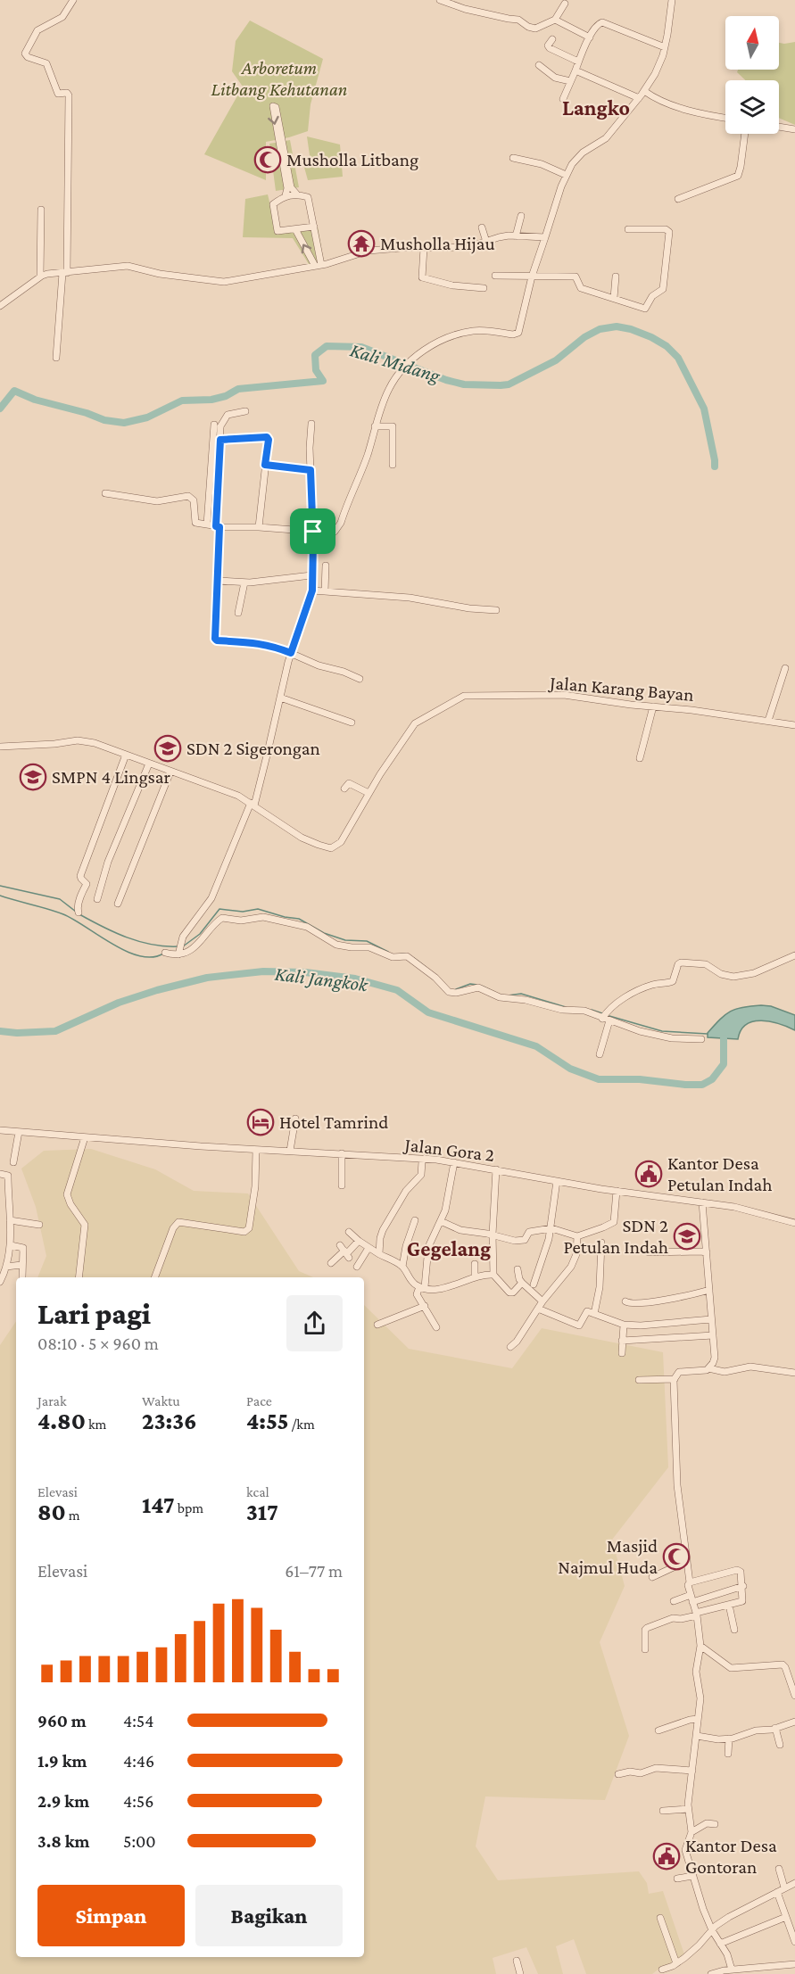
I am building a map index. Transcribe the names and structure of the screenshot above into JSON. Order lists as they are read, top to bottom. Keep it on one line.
{"streets":{"street":["Jalan Karang Bayan","Jalan Gora 2"]},"districts":["Langko","Gegelang"],"water":["Kali Midang","Kali Jangkok"],"parks":["Arboretum Litbang Kehutanan"],"places":{"mosque":["Musholla Litbang","Masjid Najmul Huda"],"temple":["Musholla Hijau"],"school or university":["SDN 2 Sigerongan","SMPN 4 Lingsar","SDN 2 Petulan Indah"],"hotel":["Hotel Tamrind"],"public building":["Kantor Desa Petulan Indah","Kantor Desa Gontoran"]},"north":"top","page":{"heading":["Lari pagi","08:10 · 5 × 960 m"],"stats":[["Jarak","4.80 km"],["Waktu","23:36"],["Pace","4:55 /km"],["Elevasi","80 m"],["147 bpm"],["kcal","317"]],"chart":["Elevasi","61–77 m"],"list":[{"name":"960 m","note":"4:54"},{"name":"1.9 km","note":"4:46"},{"name":"2.9 km","note":"4:56"},{"name":"3.8 km","note":"5:00"}],"buttons":["Simpan","Bagikan"]}}
